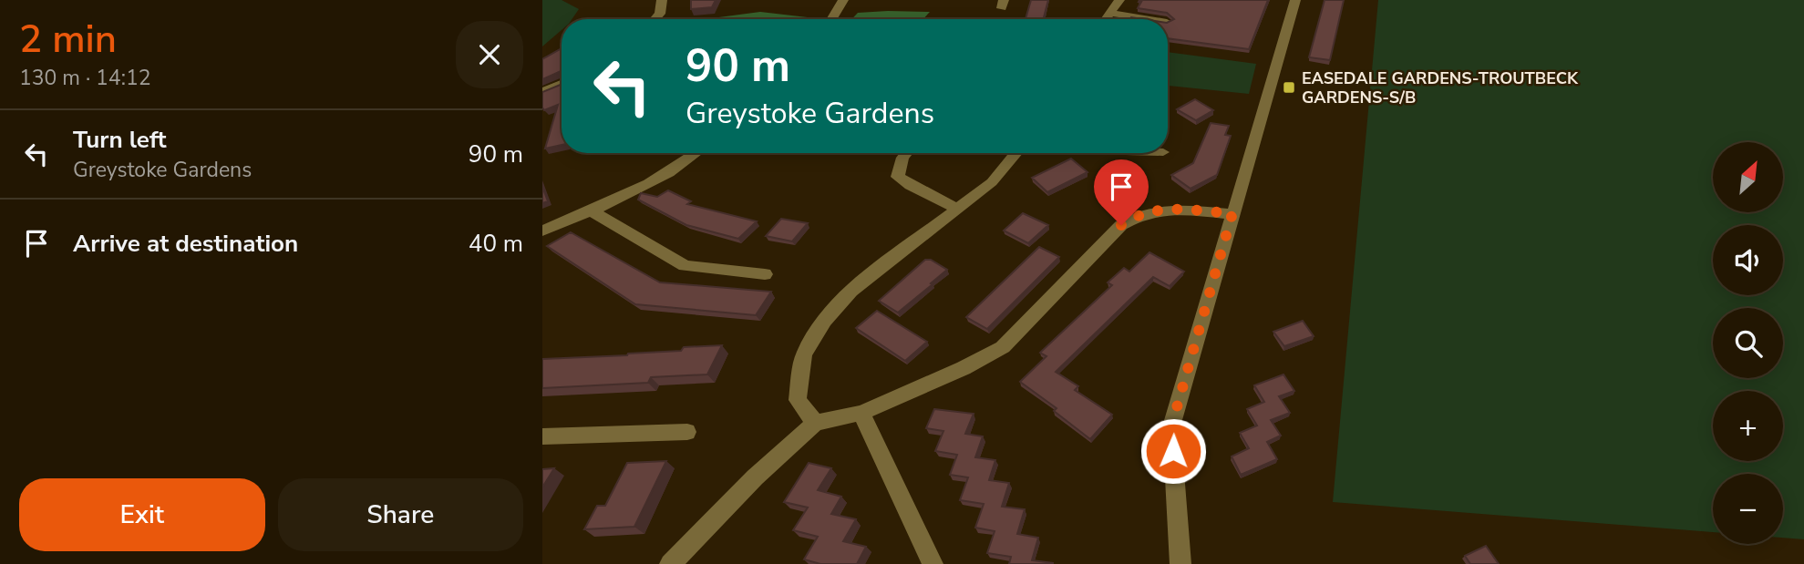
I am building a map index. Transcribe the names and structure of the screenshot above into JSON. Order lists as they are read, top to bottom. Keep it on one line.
{"places":{"transit":["EASEDALE GARDENS-TROUTBECK GARDENS-S/B"]},"north":"top right","page":{"heading":["2 min","130 m · 14:12"],"turn":["90 m","Greystoke Gardens"],"list":[{"name":"Turn left","note":"Greystoke Gardens","value":"90 m"},{"name":"Arrive at destination","value":"40 m"}],"map_buttons":["+","−"],"buttons":["Exit","Share"]}}
